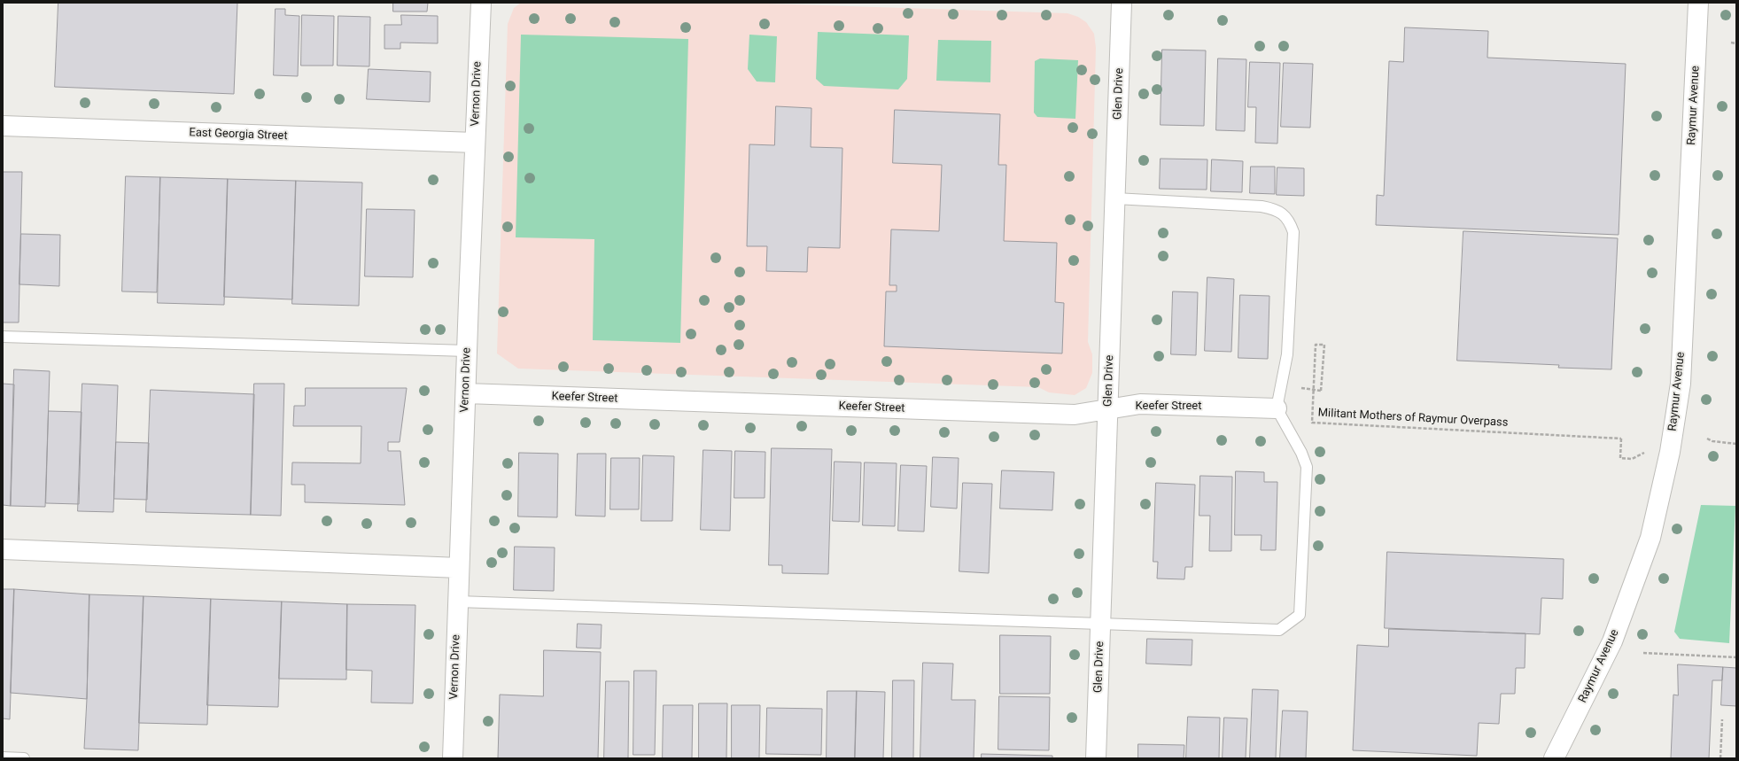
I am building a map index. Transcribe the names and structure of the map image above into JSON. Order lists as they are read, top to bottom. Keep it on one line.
{"streets":{"street":["Vernon Drive","Glen Drive","Raymur Avenue","East Georgia Street","Keefer Street"],"path":["Militant Mothers of Raymur Overpass"]},"crossings":[["Vernon Drive","East Georgia Street"],["Vernon Drive","Keefer Street"],["Glen Drive","Keefer Street"]]}
